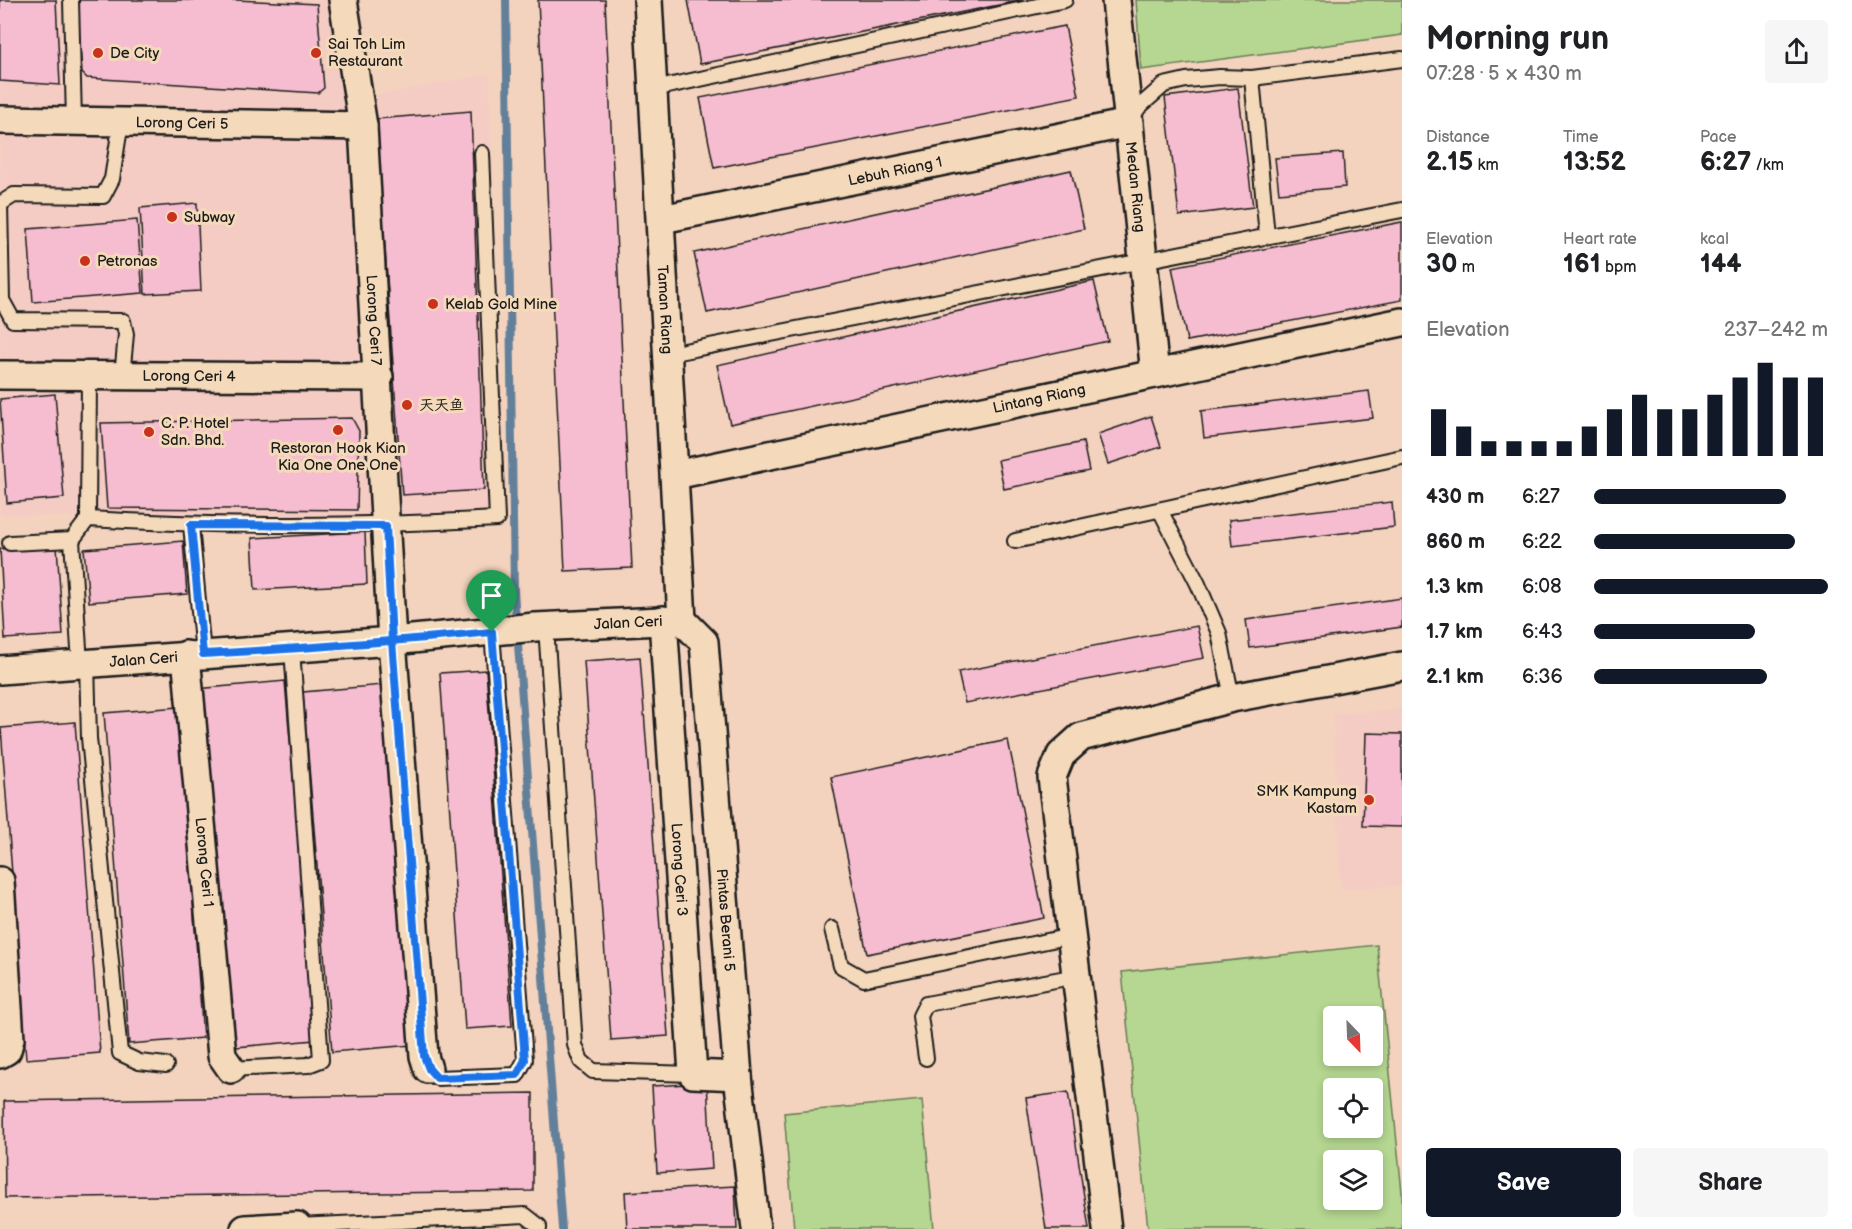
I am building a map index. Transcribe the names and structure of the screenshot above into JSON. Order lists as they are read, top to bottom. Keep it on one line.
{"streets":{"street":["Lorong Ceri 5","Lebuh Riang 1","Medan Riang","Taman Riang","Lorong Ceri 7","Lorong Ceri 4","Lintang Riang","Jalan Ceri","Lorong Ceri 1","Lorong Ceri 3","Pintas Berani 5"]},"crossings":[["Lorong Ceri 5","Lorong Ceri 7"],["Lebuh Riang 1","Medan Riang"],["Lebuh Riang 1","Taman Riang"],["Medan Riang","Lintang Riang"],["Taman Riang","Lintang Riang"],["Taman Riang","Jalan Ceri"],["Taman Riang","Lorong Ceri 3"],["Taman Riang","Pintas Berani 5"],["Lorong Ceri 7","Lorong Ceri 4"],["Lorong Ceri 7","Jalan Ceri"],["Jalan Ceri","Lorong Ceri 1"],["Jalan Ceri","Lorong Ceri 3"],["Jalan Ceri","Pintas Berani 5"],["Lorong Ceri 3","Pintas Berani 5"]],"places":["De City","Sai Toh Lim Restaurant","Subway","Petronas","Kelab Gold Mine","天天鱼","Restoran Hook Kian Kia One One One","C. P. Hotel Sdn. Bhd.","SMK Kampung Kastam"],"north":"bottom right","page":{"heading":["Morning run","07:28 · 5 × 430 m"],"stats":[["Distance","2.15 km"],["Time","13:52"],["Pace","6:27 /km"],["Elevation","30 m"],["Heart rate","161 bpm"],["kcal","144"]],"chart":["Elevation","237–242 m"],"list":[{"name":"430 m","note":"6:27"},{"name":"860 m","note":"6:22"},{"name":"1.3 km","note":"6:08"},{"name":"1.7 km","note":"6:43"},{"name":"2.1 km","note":"6:36"}],"buttons":["Save","Share"]}}
